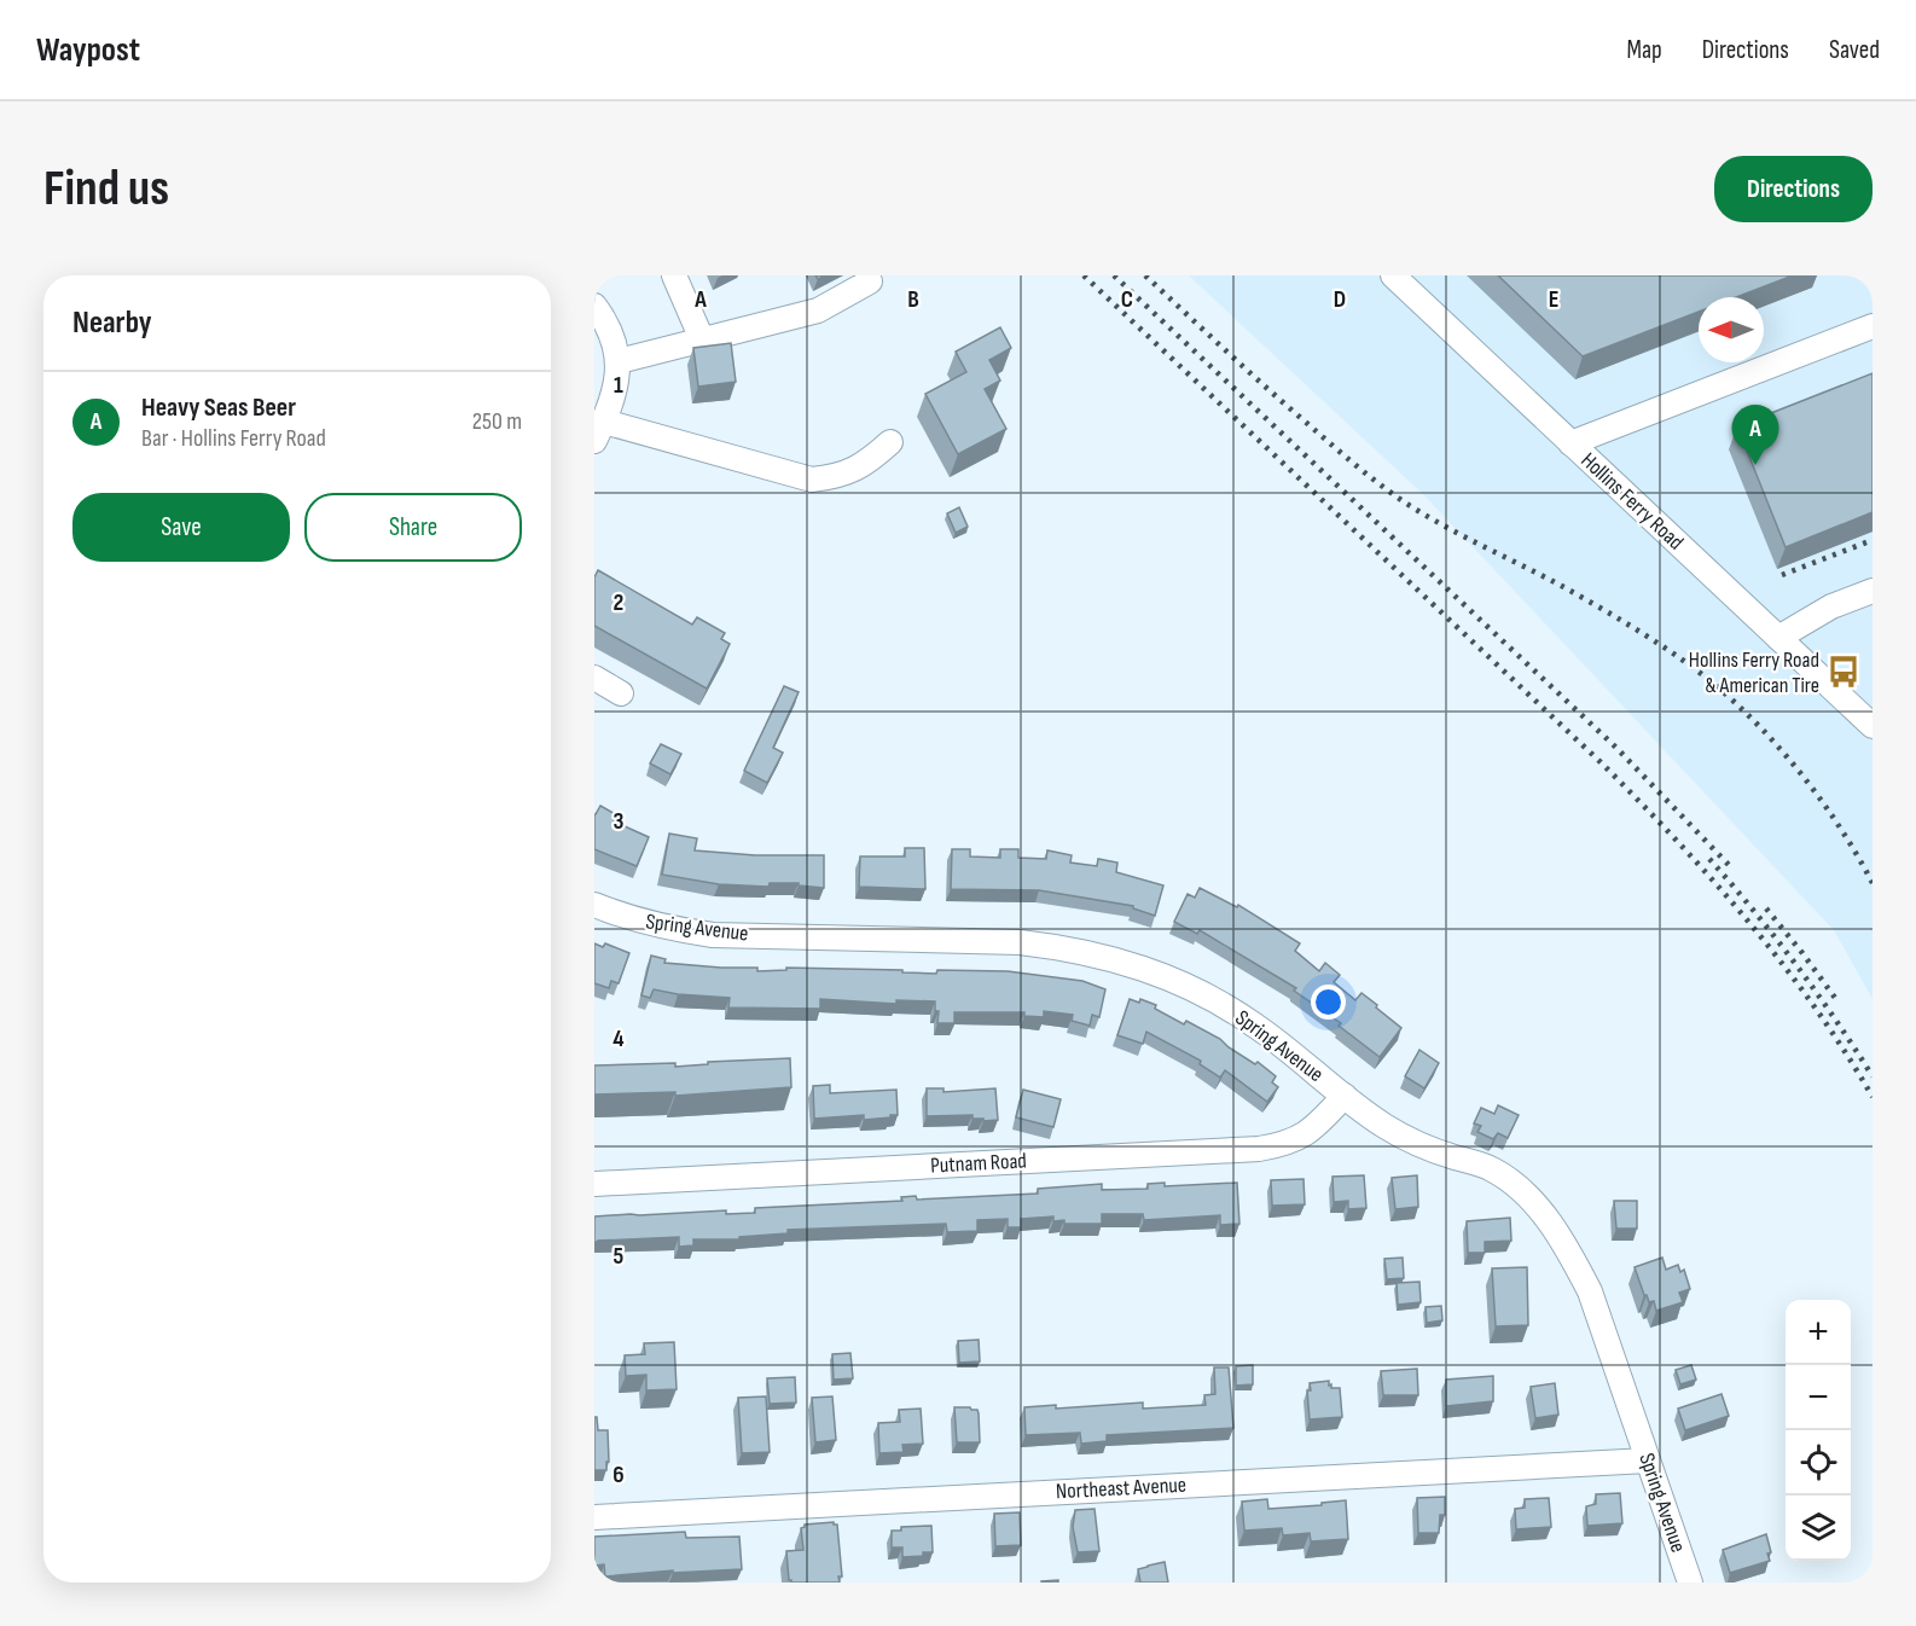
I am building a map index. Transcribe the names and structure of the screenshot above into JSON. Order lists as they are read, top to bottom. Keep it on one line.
{"streets":{"street":["Hollins Ferry Road","Spring Avenue","Putnam Road","Northeast Avenue"]},"crossings":[["Spring Avenue","Putnam Road"],["Spring Avenue","Northeast Avenue"]],"places":{"bus stop":["Hollins Ferry Road & American Tire"]},"north":"left","page":{"header":"Waypost","nav":["Map","Directions","Saved"],"buttons":["Directions",["Save","Share"]],"title":"Find us","heading":"Nearby","list":[{"mark":"A","name":"Heavy Seas Beer","note":"Bar · Hollins Ferry Road","value":"250 m"}],"pins":"A","map_buttons":["+","−"]},"grid":{"columns":["A","B","C","D","E"],"rows":["1","2","3","4","5","6"]}}
